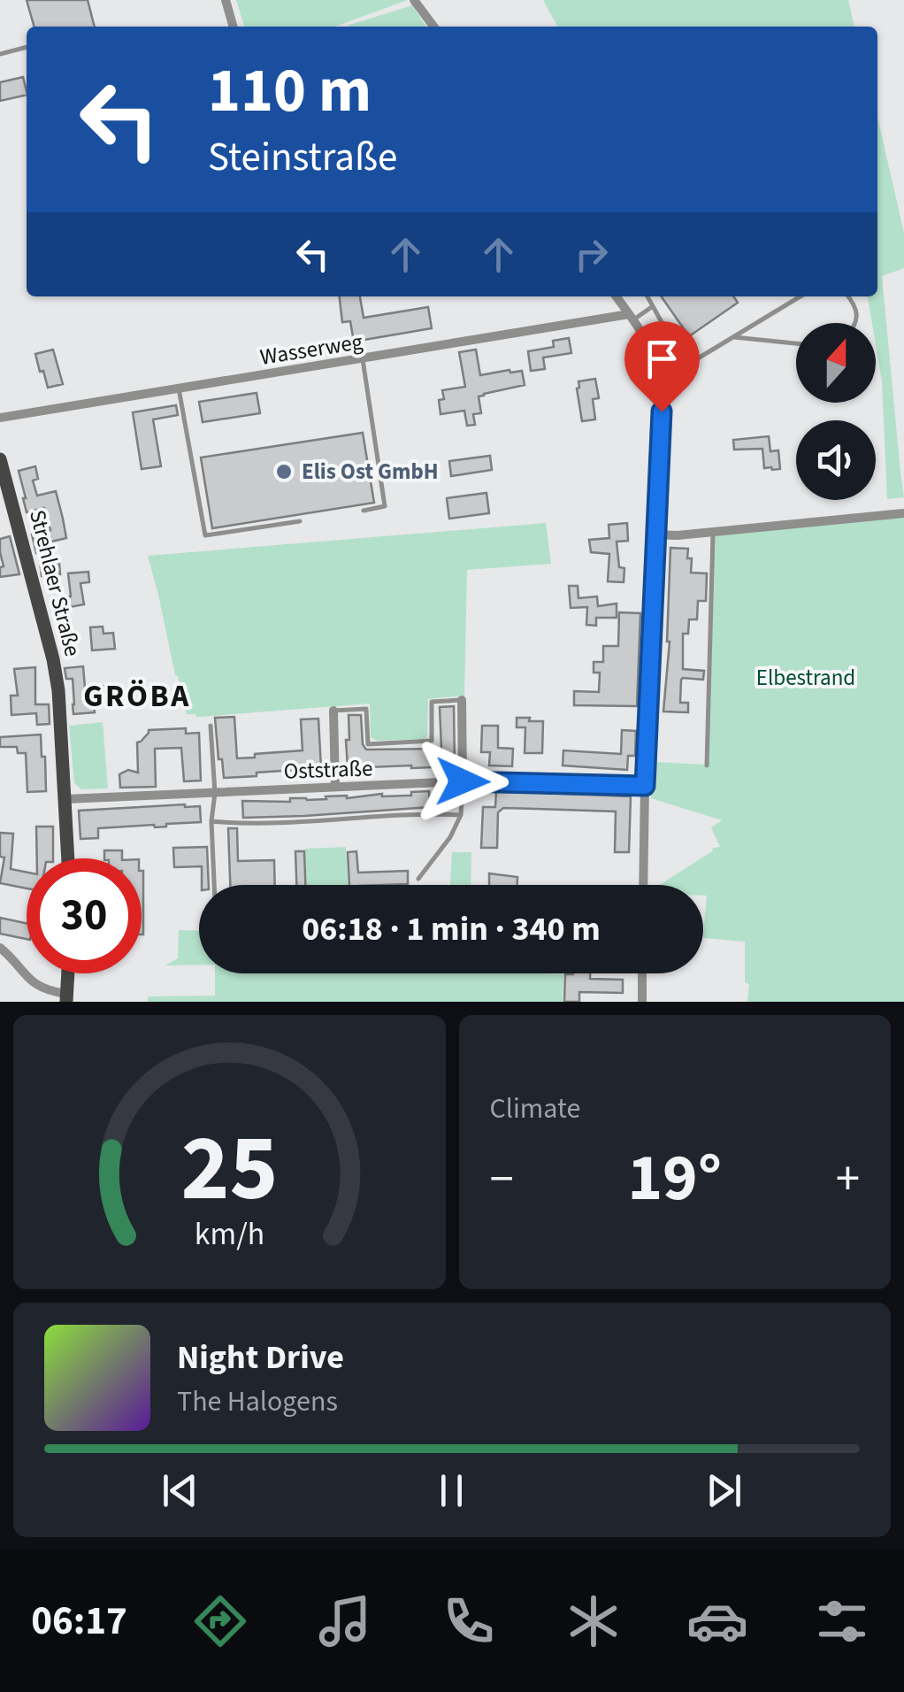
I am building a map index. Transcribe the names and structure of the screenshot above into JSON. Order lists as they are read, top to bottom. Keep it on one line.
{"streets":{"main road":["Strehlaer Straße"],"street":["Wasserweg","Oststraße"]},"crossings":[["Strehlaer Straße","Oststraße"]],"districts":["GRÖBA"],"parks":["Elbestrand"],"places":["Elis Ost GmbH"],"north":"top","page":{"turn":["110 m","Steinstraße"],"limit":"30","trip":"06:18 · 1 min · 340 m","tile":"Climate","heat":["−","19°","+"],"song":["Night Drive","The Halogens"],"tabs":"06:17","gauge":["25","km/h"]}}
